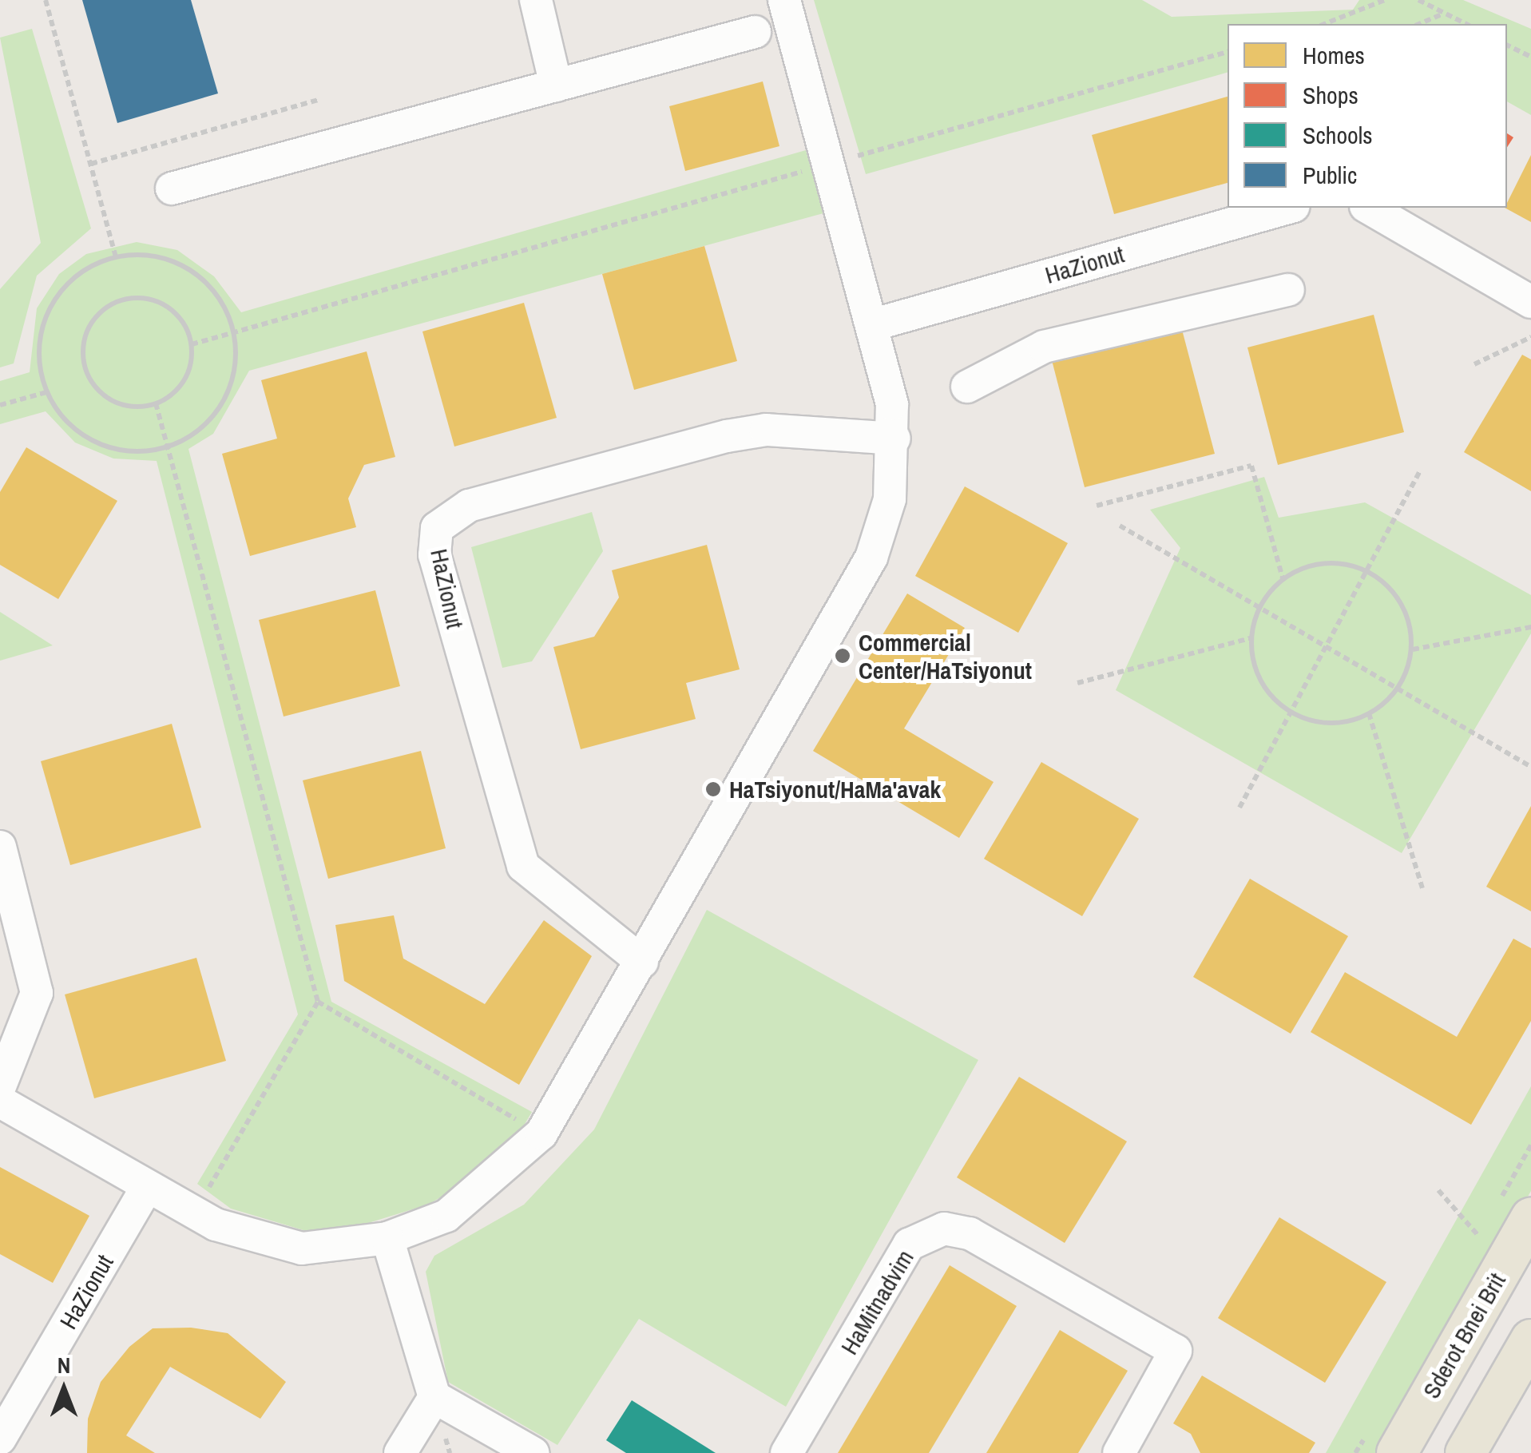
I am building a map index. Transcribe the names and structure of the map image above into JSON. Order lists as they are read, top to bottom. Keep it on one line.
{"streets":{"main road":["Sderot Bnei Brit"],"street":["HaZionut","HaMitnadvim"]},"places":["Commercial Center/HaTsiyonut","HaTsiyonut/HaMa'avak"],"legend":["Homes","Shops","Schools","Public"],"north":"top"}
